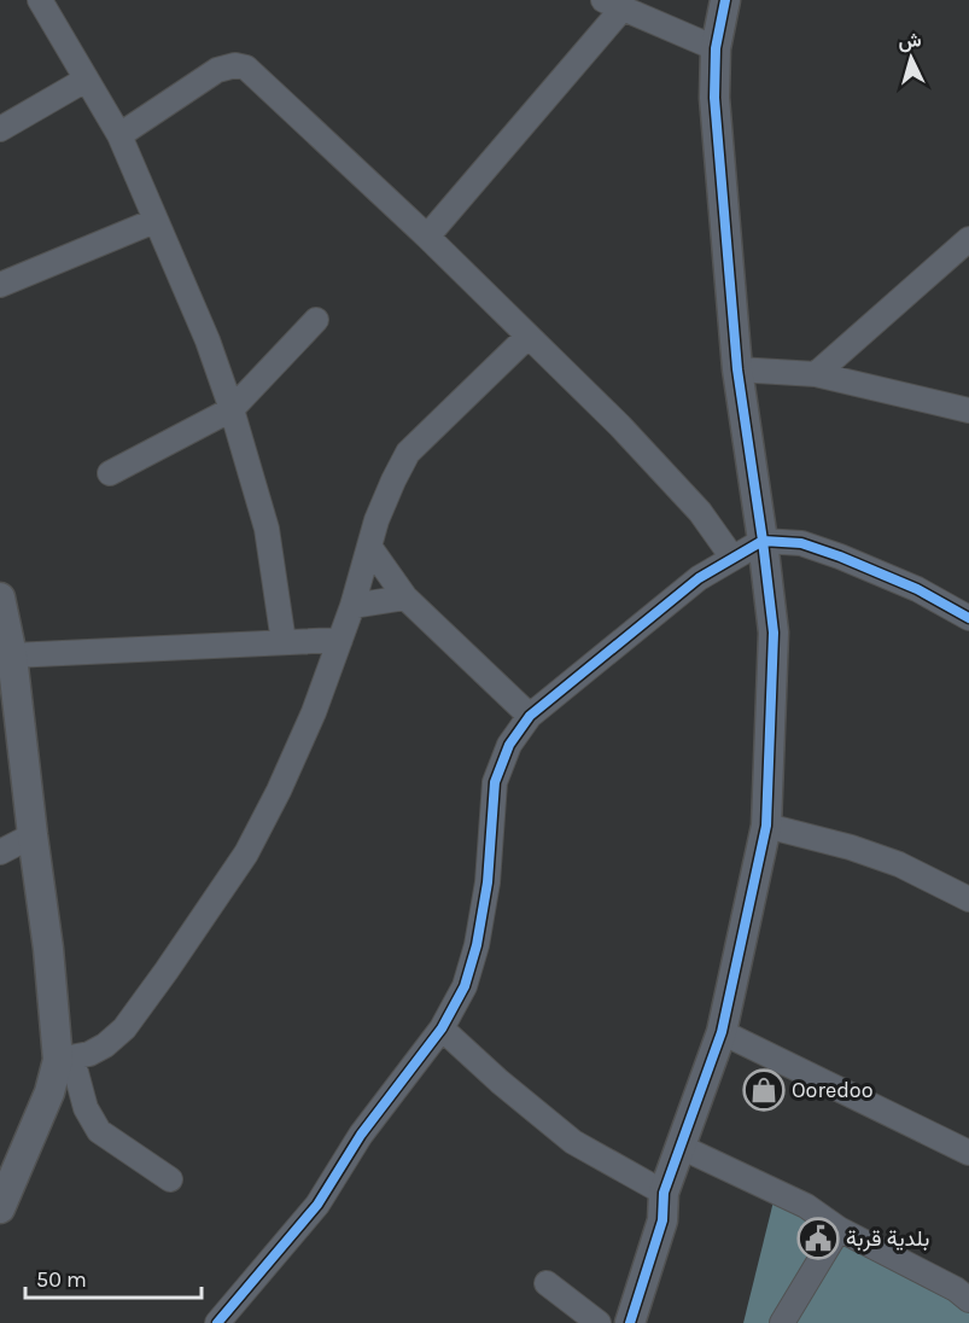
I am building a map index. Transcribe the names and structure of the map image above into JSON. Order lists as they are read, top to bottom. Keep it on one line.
{"places":{"shop":["Ooredoo"],"public building":["بلدية قربة"]},"scale_bar":"50 m","north":"top"}
